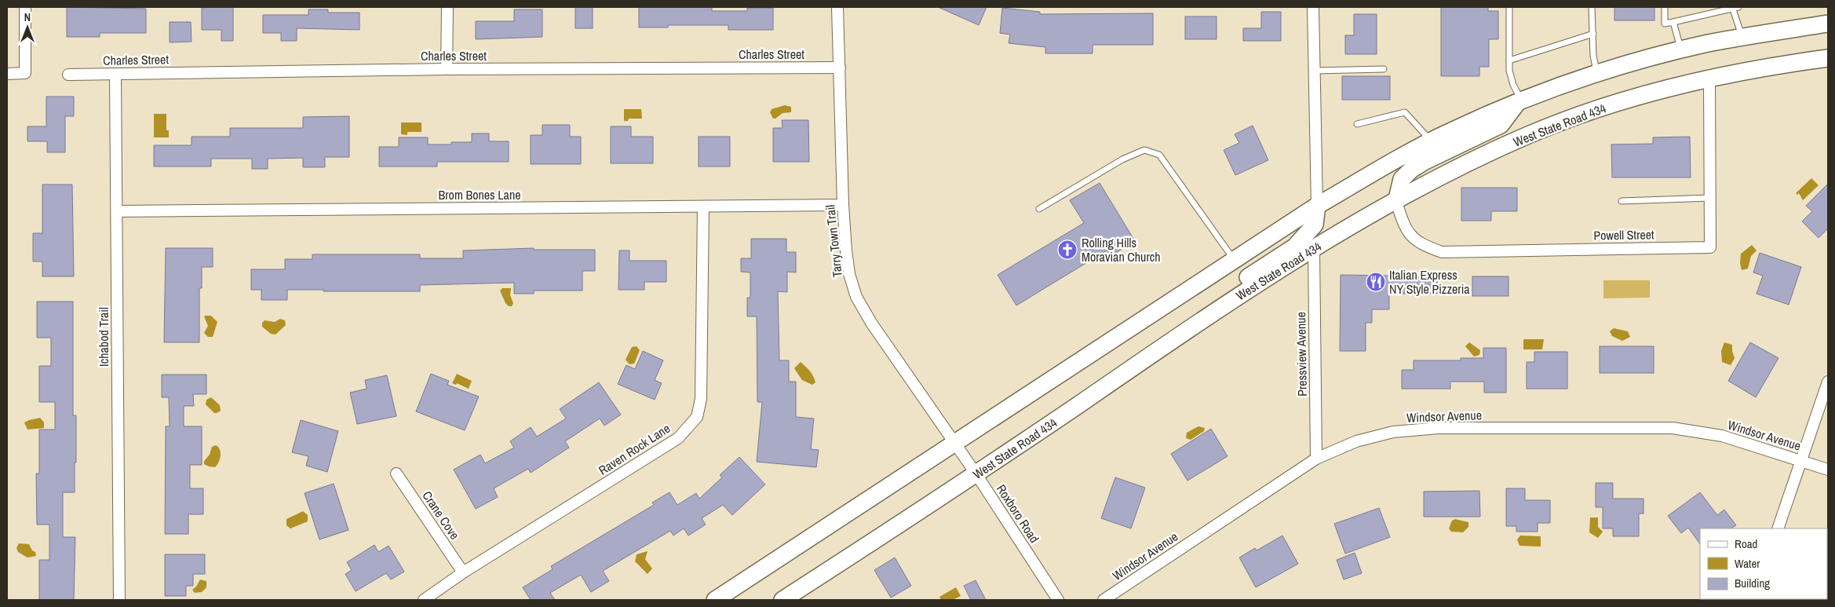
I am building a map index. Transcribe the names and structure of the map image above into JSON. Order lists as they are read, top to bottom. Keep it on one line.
{"streets":{"main road":["West State Road 434"],"street":["Charles Street","Brom Bones Lane","Powell Street","Tarry Town Trail","Ichabod Trail","Pressview Avenue","Windsor Avenue","Raven Rock Lane","Roxboro Road","Crane Cove"]},"crossings":[["Charles Street","Tarry Town Trail"],["Charles Street","Ichabod Trail"],["West State Road 434","Powell Street"],["West State Road 434","Pressview Avenue"],["West State Road 434","Roxboro Road"],["Brom Bones Lane","Tarry Town Trail"],["Brom Bones Lane","Ichabod Trail"],["Brom Bones Lane","Raven Rock Lane"],["Tarry Town Trail","Roxboro Road"],["Pressview Avenue","Windsor Avenue"],["Raven Rock Lane","Crane Cove"]],"places":{"church":["Rolling Hills Moravian Church"],"restaurant":["Italian Express NY Style Pizzeria"]},"legend":["Road","Water","Building"],"north":"top"}
